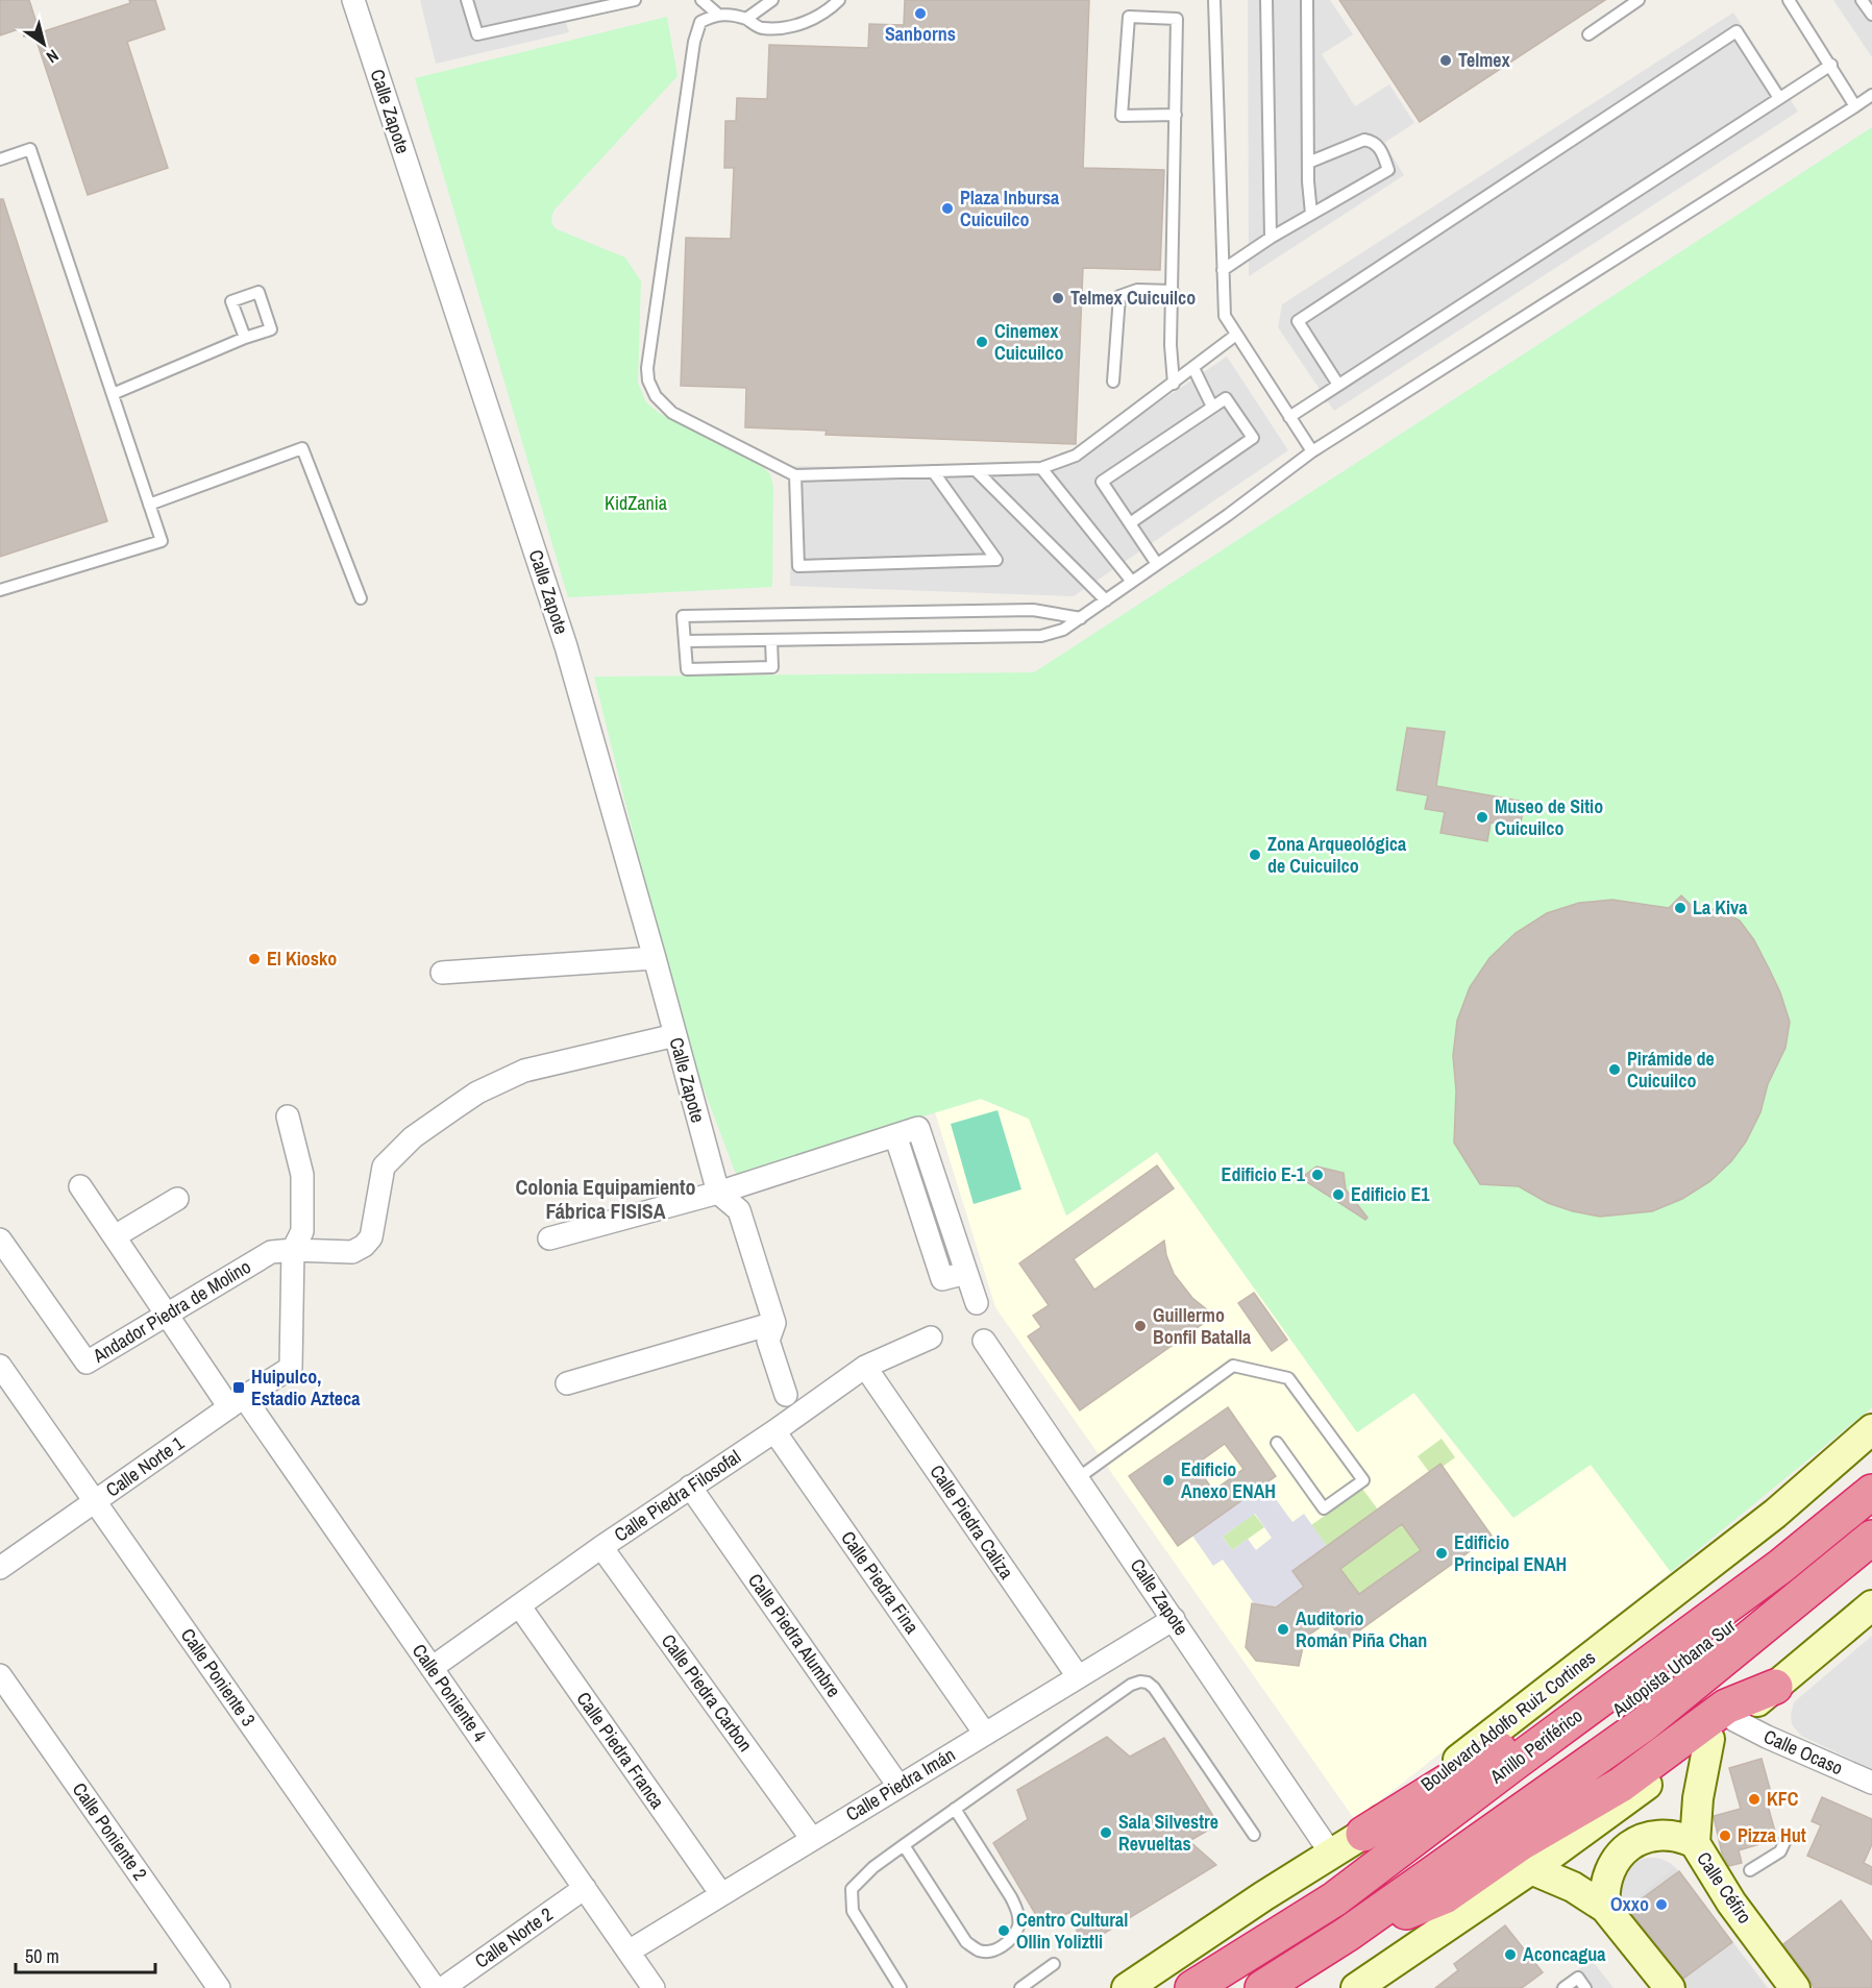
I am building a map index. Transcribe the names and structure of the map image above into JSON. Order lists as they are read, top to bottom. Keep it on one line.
{"streets":{"highway":["Autopista Urbana Sur","Anillo Periférico"],"main road":["Boulevard Adolfo Ruiz Cortines","Calle Céfiro"],"street":["Calle Zapote","Andador Piedra de Molino","Calle Norte 1","Calle Piedra Filosofal","Calle Piedra Caliza","Calle Piedra Fina","Calle Piedra Alumbre","Calle Poniente 3","Calle Poniente 4","Calle Piedra Carbon","Calle Piedra Franca","Calle Ocaso","Calle Piedra Imán","Calle Poniente 2","Calle Norte 2"]},"crossings":[["Calle Zapote","Andador Piedra de Molino"],["Calle Zapote","Boulevard Adolfo Ruiz Cortines"],["Calle Zapote","Calle Piedra Imán"],["Andador Piedra de Molino","Calle Norte 1"],["Andador Piedra de Molino","Calle Poniente 4"],["Calle Norte 1","Calle Poniente 3"],["Calle Norte 1","Calle Poniente 4"],["Calle Piedra Filosofal","Calle Piedra Caliza"],["Calle Piedra Filosofal","Calle Piedra Fina"],["Calle Piedra Filosofal","Calle Piedra Alumbre"],["Calle Piedra Filosofal","Calle Poniente 4"],["Calle Piedra Filosofal","Calle Piedra Carbon"],["Calle Piedra Filosofal","Calle Piedra Franca"],["Calle Piedra Caliza","Calle Piedra Imán"],["Calle Piedra Fina","Calle Piedra Imán"],["Calle Piedra Alumbre","Calle Piedra Imán"],["Calle Poniente 4","Calle Piedra Imán"],["Calle Poniente 4","Calle Norte 2"],["Calle Piedra Carbon","Calle Piedra Imán"],["Calle Piedra Franca","Calle Piedra Imán"]],"districts":["Colonia Equipamiento Fábrica FISISA"],"parks":["KidZania"],"places":{"other":["Sanborns","Telmex","Plaza Inbursa Cuicuilco","Telmex Cuicuilco","Cinemex Cuicuilco","Museo de Sitio Cuicuilco","Zona Arqueológica de Cuicuilco","La Kiva","El Kiosko","Pirámide de Cuicuilco","Edificio E-1","Edificio E1","Guillermo Bonfil Batalla","Edificio Anexo ENAH","Edificio Principal ENAH","Auditorio Román Piña Chan","KFC","Sala Silvestre Revueltas","Pizza Hut","Oxxo","Centro Cultural Ollin Yoliztli","Aconcagua"],"transit":["Huipulco, Estadio Azteca"]},"scale_bar":"50 m","north":"bottom right"}
